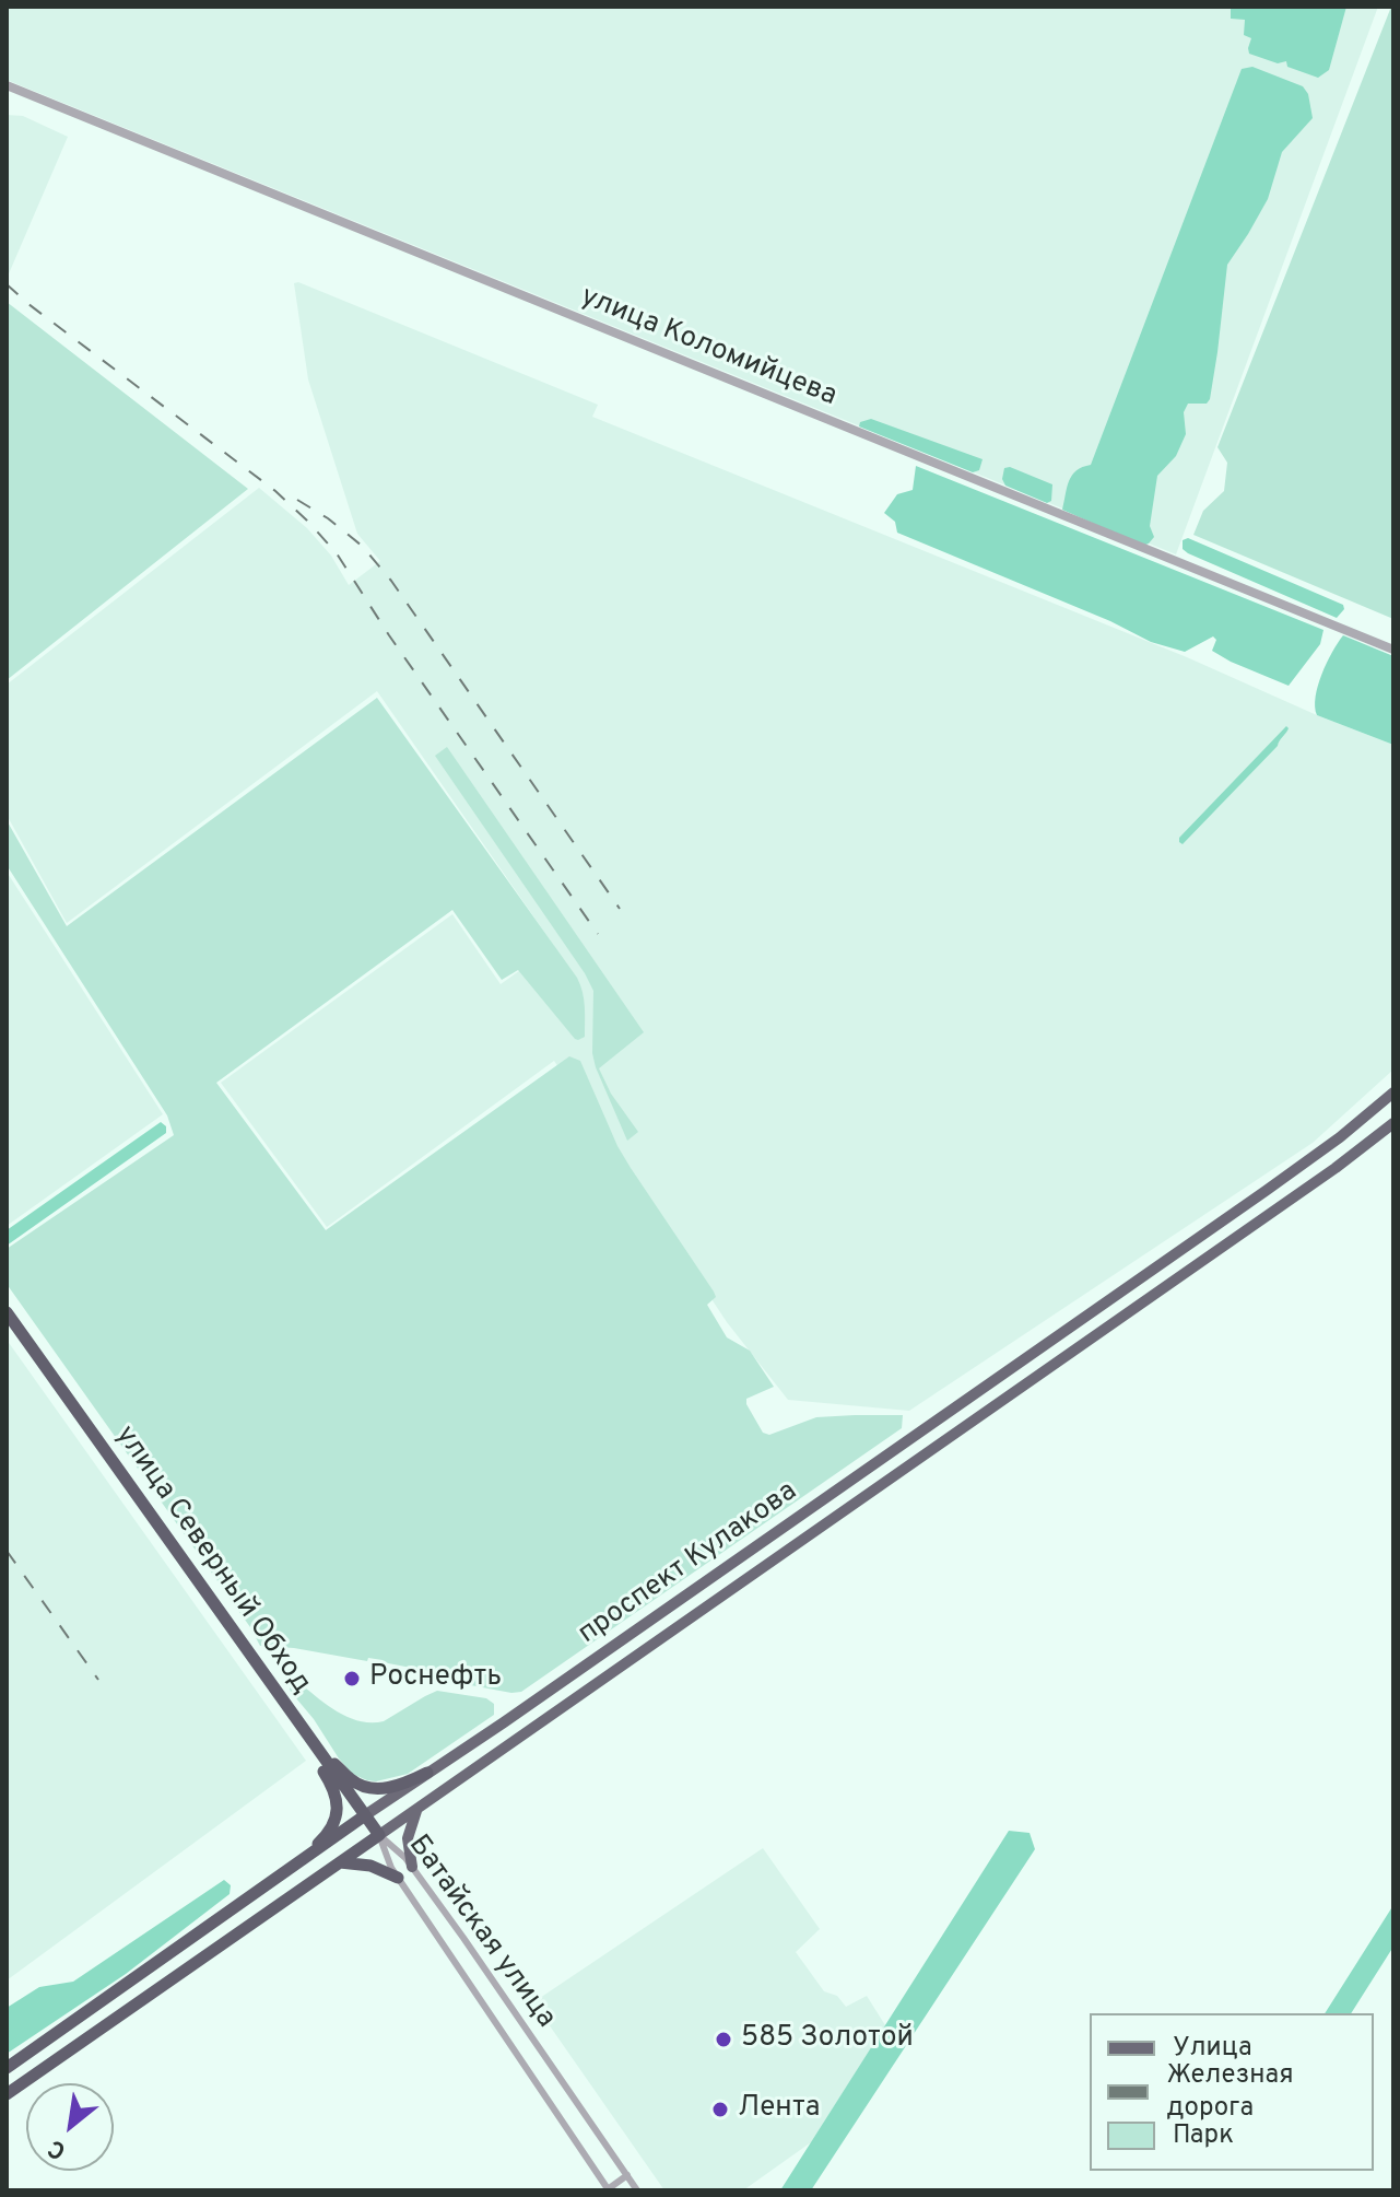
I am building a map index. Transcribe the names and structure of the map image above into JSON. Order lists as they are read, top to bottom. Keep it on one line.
{"streets":{"highway":["улица Северный Обход","проспект Кулакова"],"street":["улица Коломийцева","Батайская улица"]},"crossings":[["улица Северный Обход","проспект Кулакова"],["улица Северный Обход","Батайская улица"],["проспект Кулакова","Батайская улица"]],"places":["Роснефть","585 Золотой","Лента"],"legend":["Улица","Железная дорога","Парк"],"north":"bottom left"}
